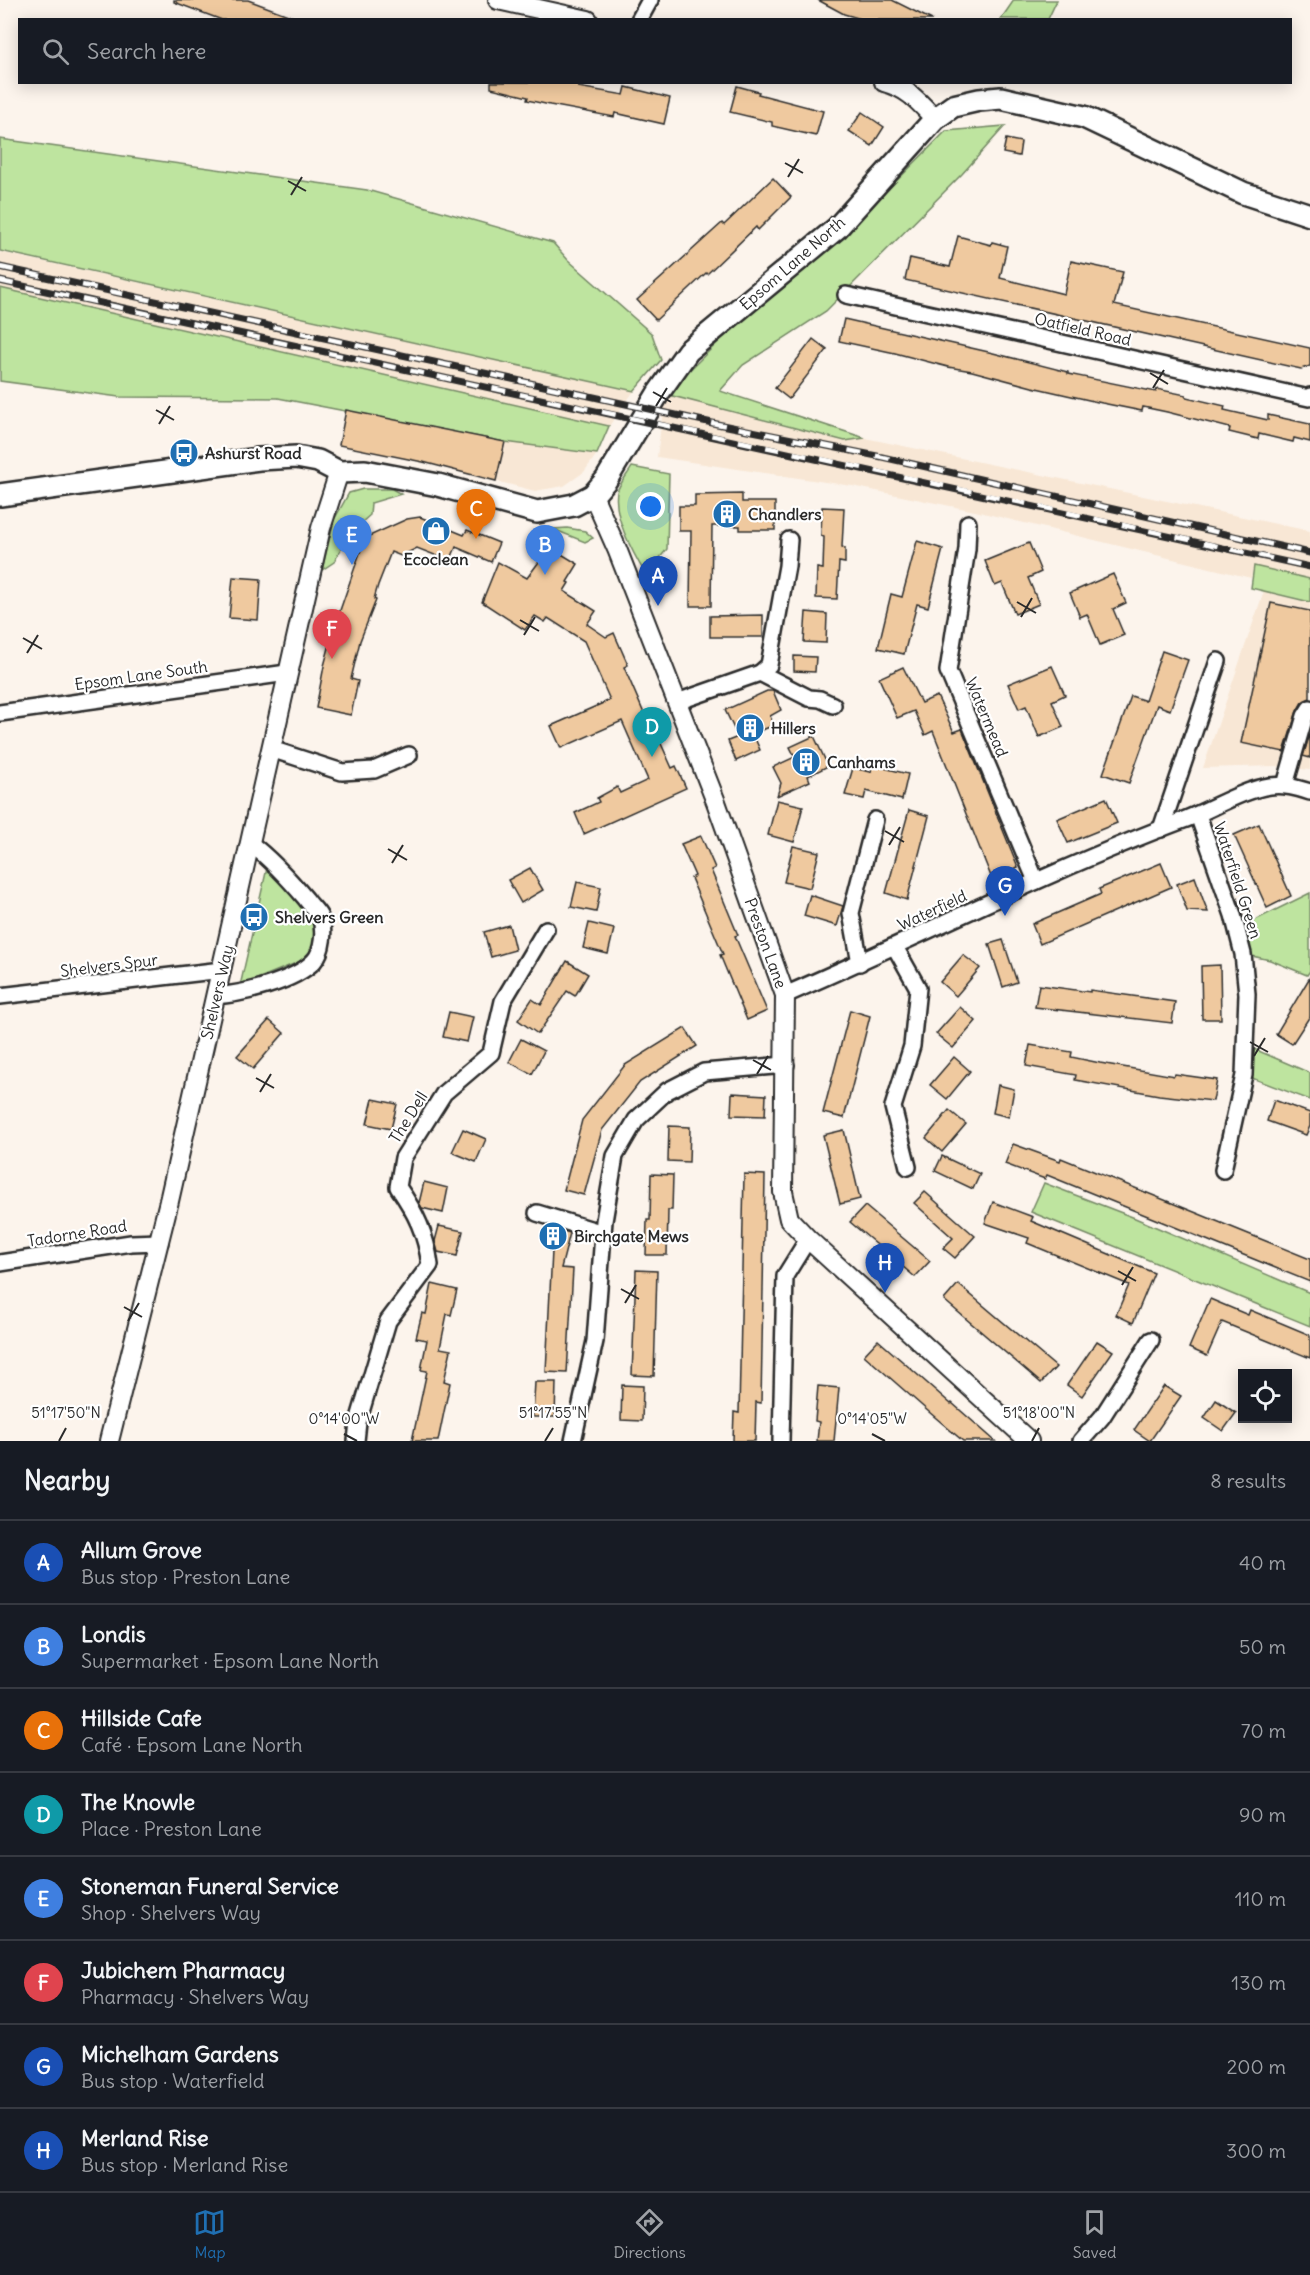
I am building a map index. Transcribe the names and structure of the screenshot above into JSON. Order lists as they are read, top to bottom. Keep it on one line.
{"streets":{"main road":["Epsom Lane North"],"street":["Oatfield Road","Epsom Lane South","Watermead","Waterfield Green","Waterfield","Preston Lane","Shelvers Spur","Shelvers Way","The Dell","Tadorne Road"]},"crossings":[["Epsom Lane North","Preston Lane"],["Epsom Lane North","Shelvers Way"],["Epsom Lane South","Shelvers Way"],["Watermead","Waterfield"],["Waterfield Green","Waterfield"],["Waterfield","Preston Lane"],["Shelvers Spur","Shelvers Way"],["Shelvers Way","Tadorne Road"]],"places":{"bus stop":["Ashurst Road","Shelvers Green"],"building":["Chandlers","Hillers","Canhams","Birchgate Mews"],"shop":["Ecoclean"]},"page":{"search":"Search here","pins":["C","E","B","A","F","D","G","H"],"heading":["Nearby","8 results"],"list":[{"mark":"A","name":"Allum Grove","note":"Bus stop · Preston Lane","value":"40 m"},{"mark":"B","name":"Londis","note":"Supermarket · Epsom Lane North","value":"50 m"},{"mark":"C","name":"Hillside Cafe","note":"Café · Epsom Lane North","value":"70 m"},{"mark":"D","name":"The Knowle","note":"Place · Preston Lane","value":"90 m"},{"mark":"E","name":"Stoneman Funeral Service","note":"Shop · Shelvers Way","value":"110 m"},{"mark":"F","name":"Jubichem Pharmacy","note":"Pharmacy · Shelvers Way","value":"130 m"},{"mark":"G","name":"Michelham Gardens","note":"Bus stop · Waterfield","value":"200 m"},{"mark":"H","name":"Merland Rise","note":"Bus stop · Merland Rise","value":"300 m"}],"nav":["Map","Directions","Saved"]},"coordinates":["51°17'50\"N","51°17'55\"N","51°18'00\"N","0°14'00\"W","0°14'05\"W"]}
